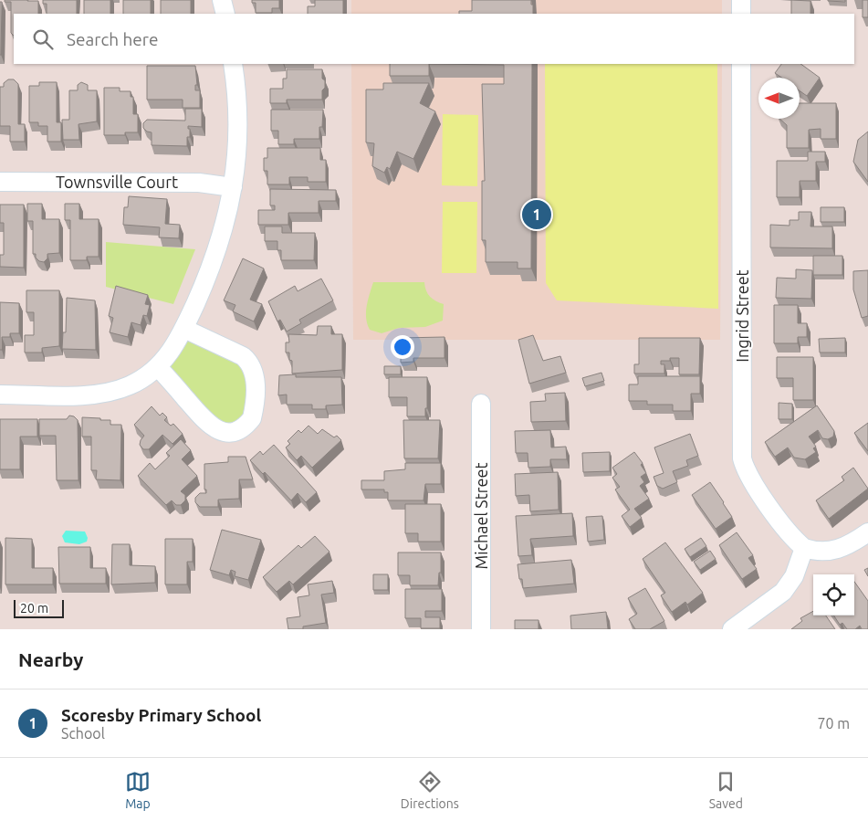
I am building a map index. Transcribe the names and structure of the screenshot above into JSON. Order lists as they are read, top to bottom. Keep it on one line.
{"streets":{"street":["Townsville Court","Ingrid Street","Michael Street"]},"scale_bar":"20 m","north":"left","page":{"search":"Search here","pins":"1","scale":"20 m","heading":"Nearby","list":[{"mark":"1","name":"Scoresby Primary School","note":"School","value":"70 m"}],"nav":["Map","Directions","Saved"]}}
